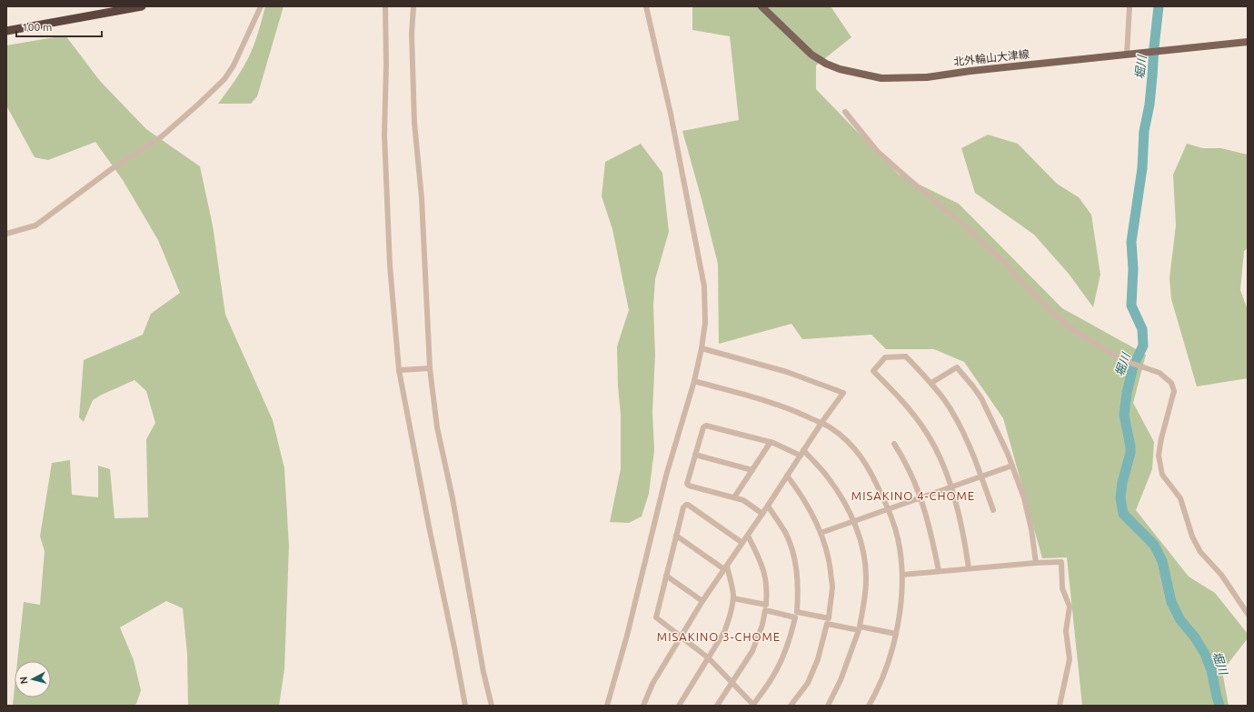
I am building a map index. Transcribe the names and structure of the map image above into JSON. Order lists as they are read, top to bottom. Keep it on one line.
{"streets":{"main road":["北外輪山大津線"]},"districts":["MISAKINO 4-CHOME","MISAKINO 3-CHOME"],"water":["堀川"],"scale_bar":"100 m","north":"left"}
